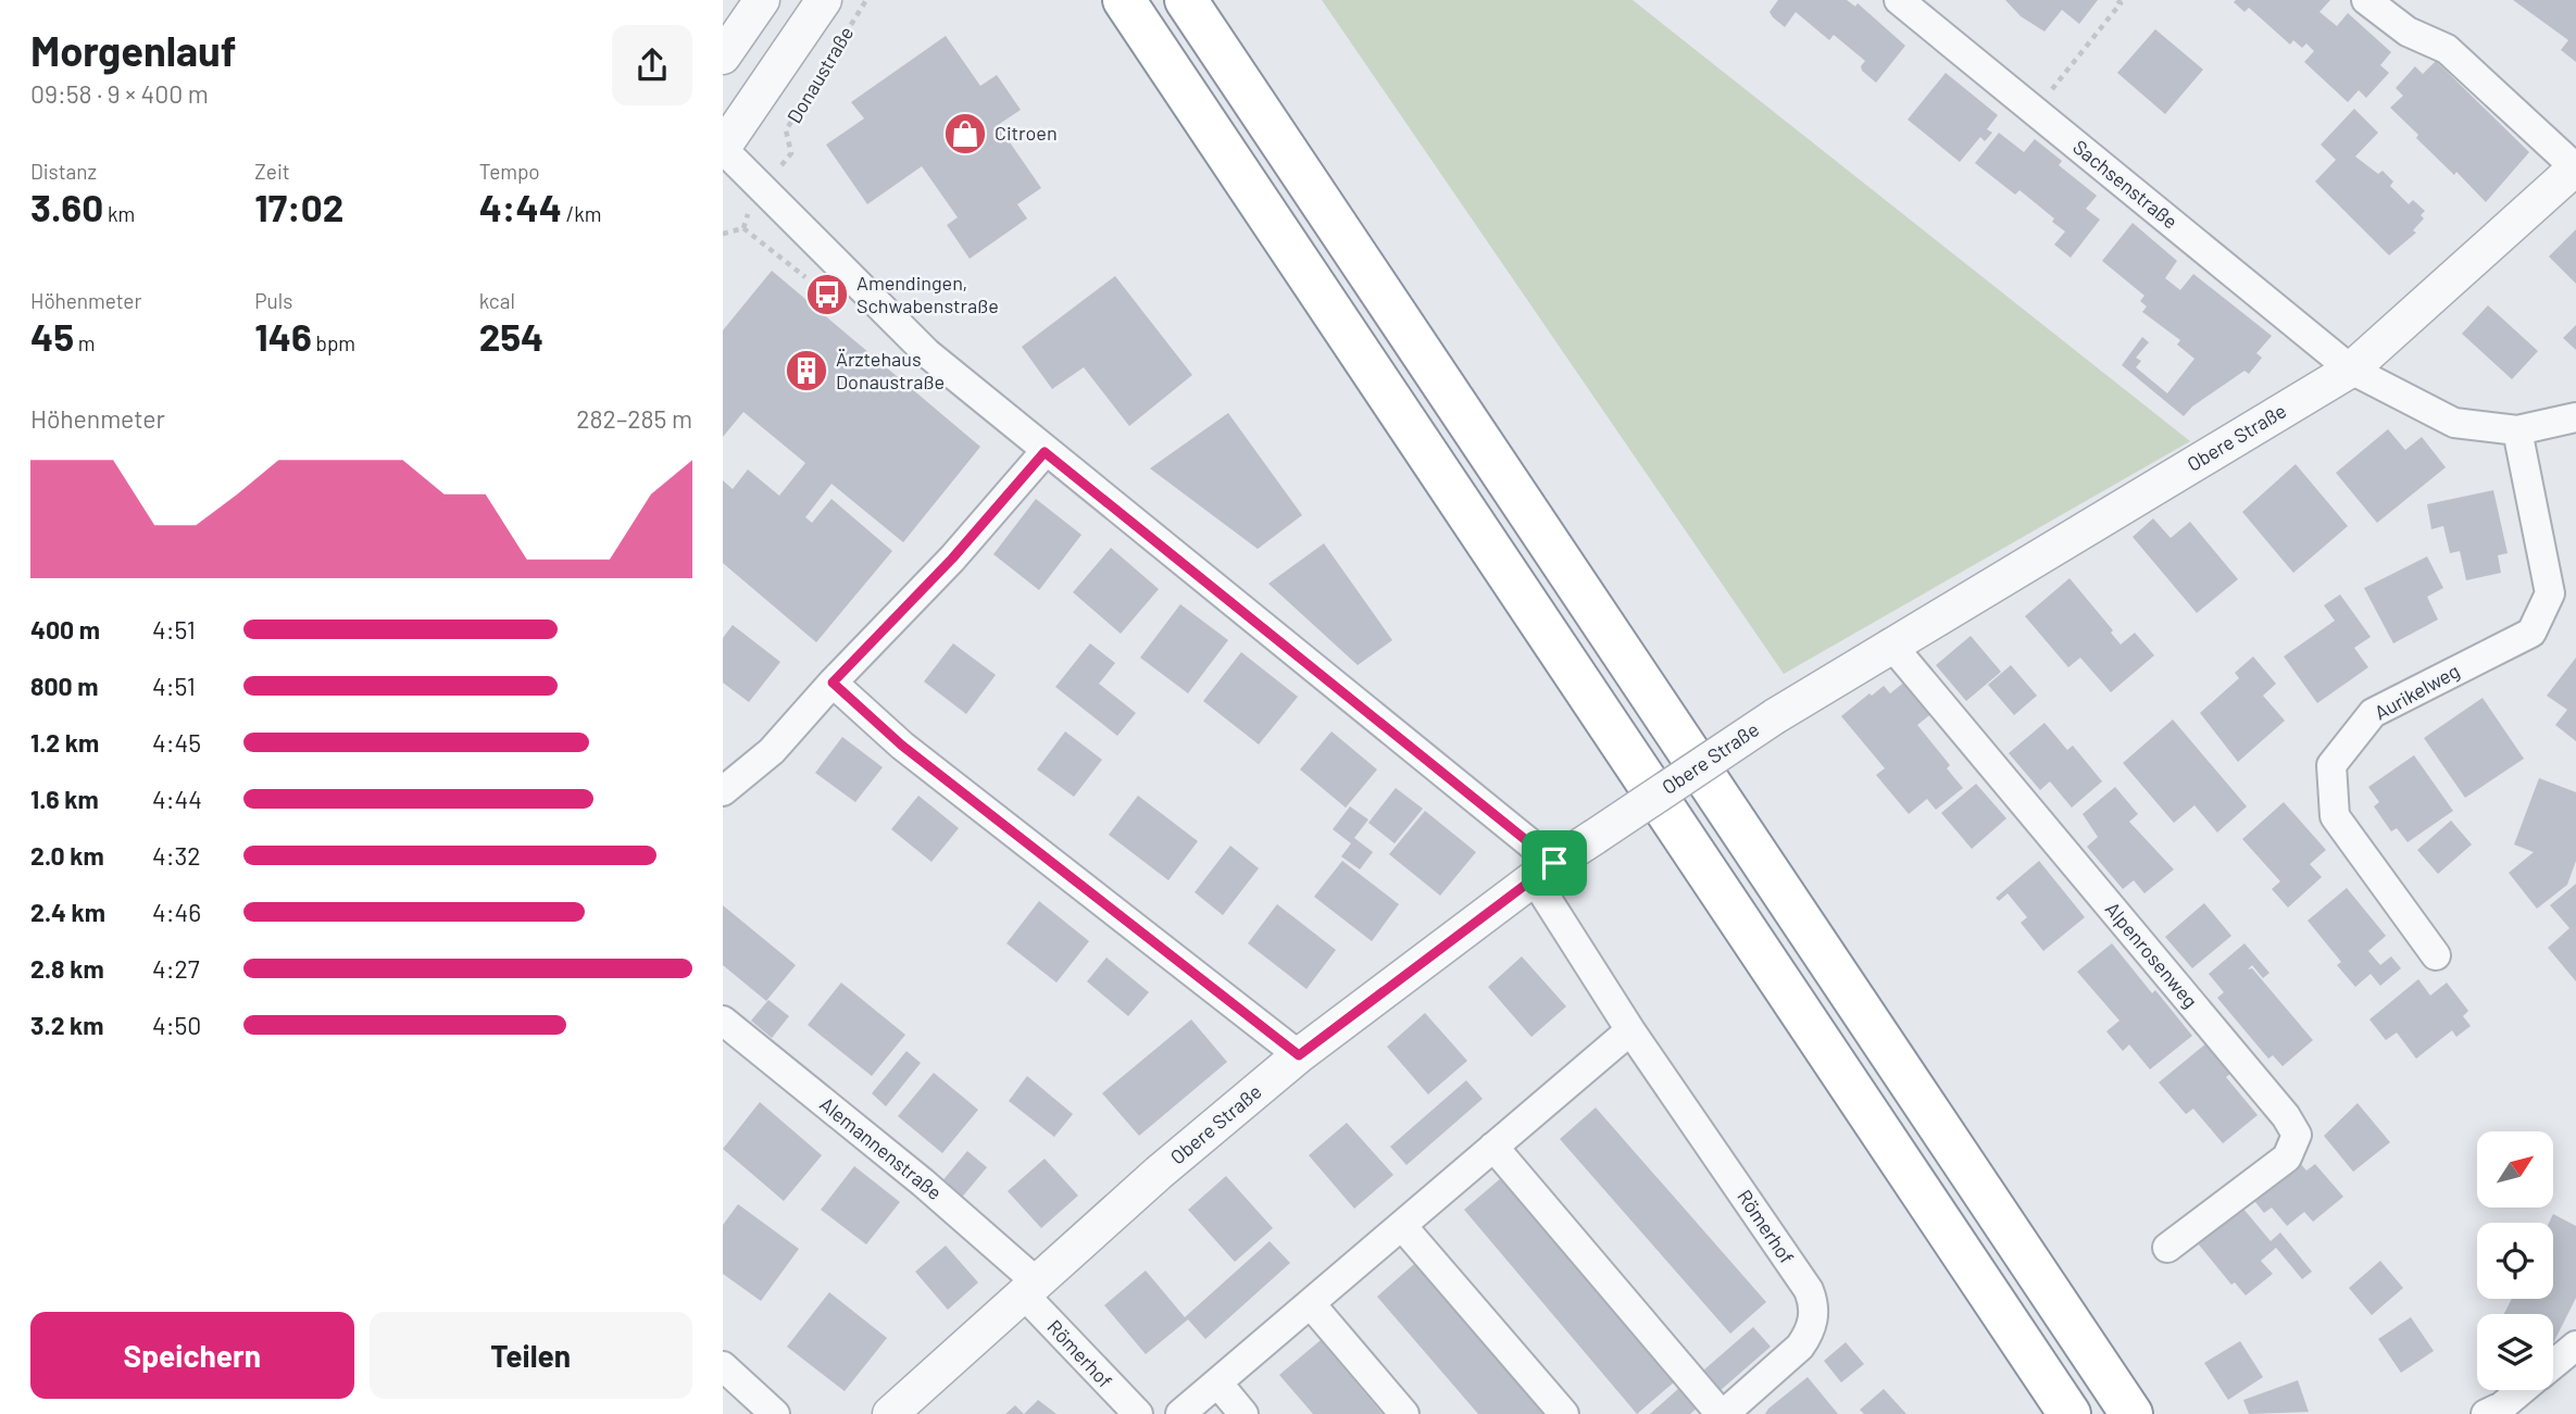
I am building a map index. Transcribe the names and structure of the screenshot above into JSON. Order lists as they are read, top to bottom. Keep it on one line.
{"streets":{"street":["Donaustraße","Sachsenstraße","Obere Straße","Aurikelweg","Alpenrosenweg","Alemannenstraße","Römerhof"]},"crossings":[["Donaustraße","Römerhof"],["Sachsenstraße","Obere Straße"],["Sachsenstraße","Aurikelweg"],["Obere Straße","Alpenrosenweg"],["Obere Straße","Alemannenstraße"],["Obere Straße","Römerhof"],["Alemannenstraße","Römerhof"]],"places":{"shop":["Citroen"],"bus stop":["Amendingen, Schwabenstraße"],"building":["Ärztehaus Donaustraße"]},"north":"top right","page":{"heading":["Morgenlauf","09:58 · 9 × 400 m"],"stats":[["Distanz","3.60 km"],["Zeit","17:02"],["Tempo","4:44 /km"],["Höhenmeter","45 m"],["Puls","146 bpm"],["kcal","254"]],"chart":["Höhenmeter","282–285 m"],"list":[{"name":"400 m","note":"4:51"},{"name":"800 m","note":"4:51"},{"name":"1.2 km","note":"4:45"},{"name":"1.6 km","note":"4:44"},{"name":"2.0 km","note":"4:32"},{"name":"2.4 km","note":"4:46"},{"name":"2.8 km","note":"4:27"},{"name":"3.2 km","note":"4:50"}],"buttons":["Speichern","Teilen"]}}
